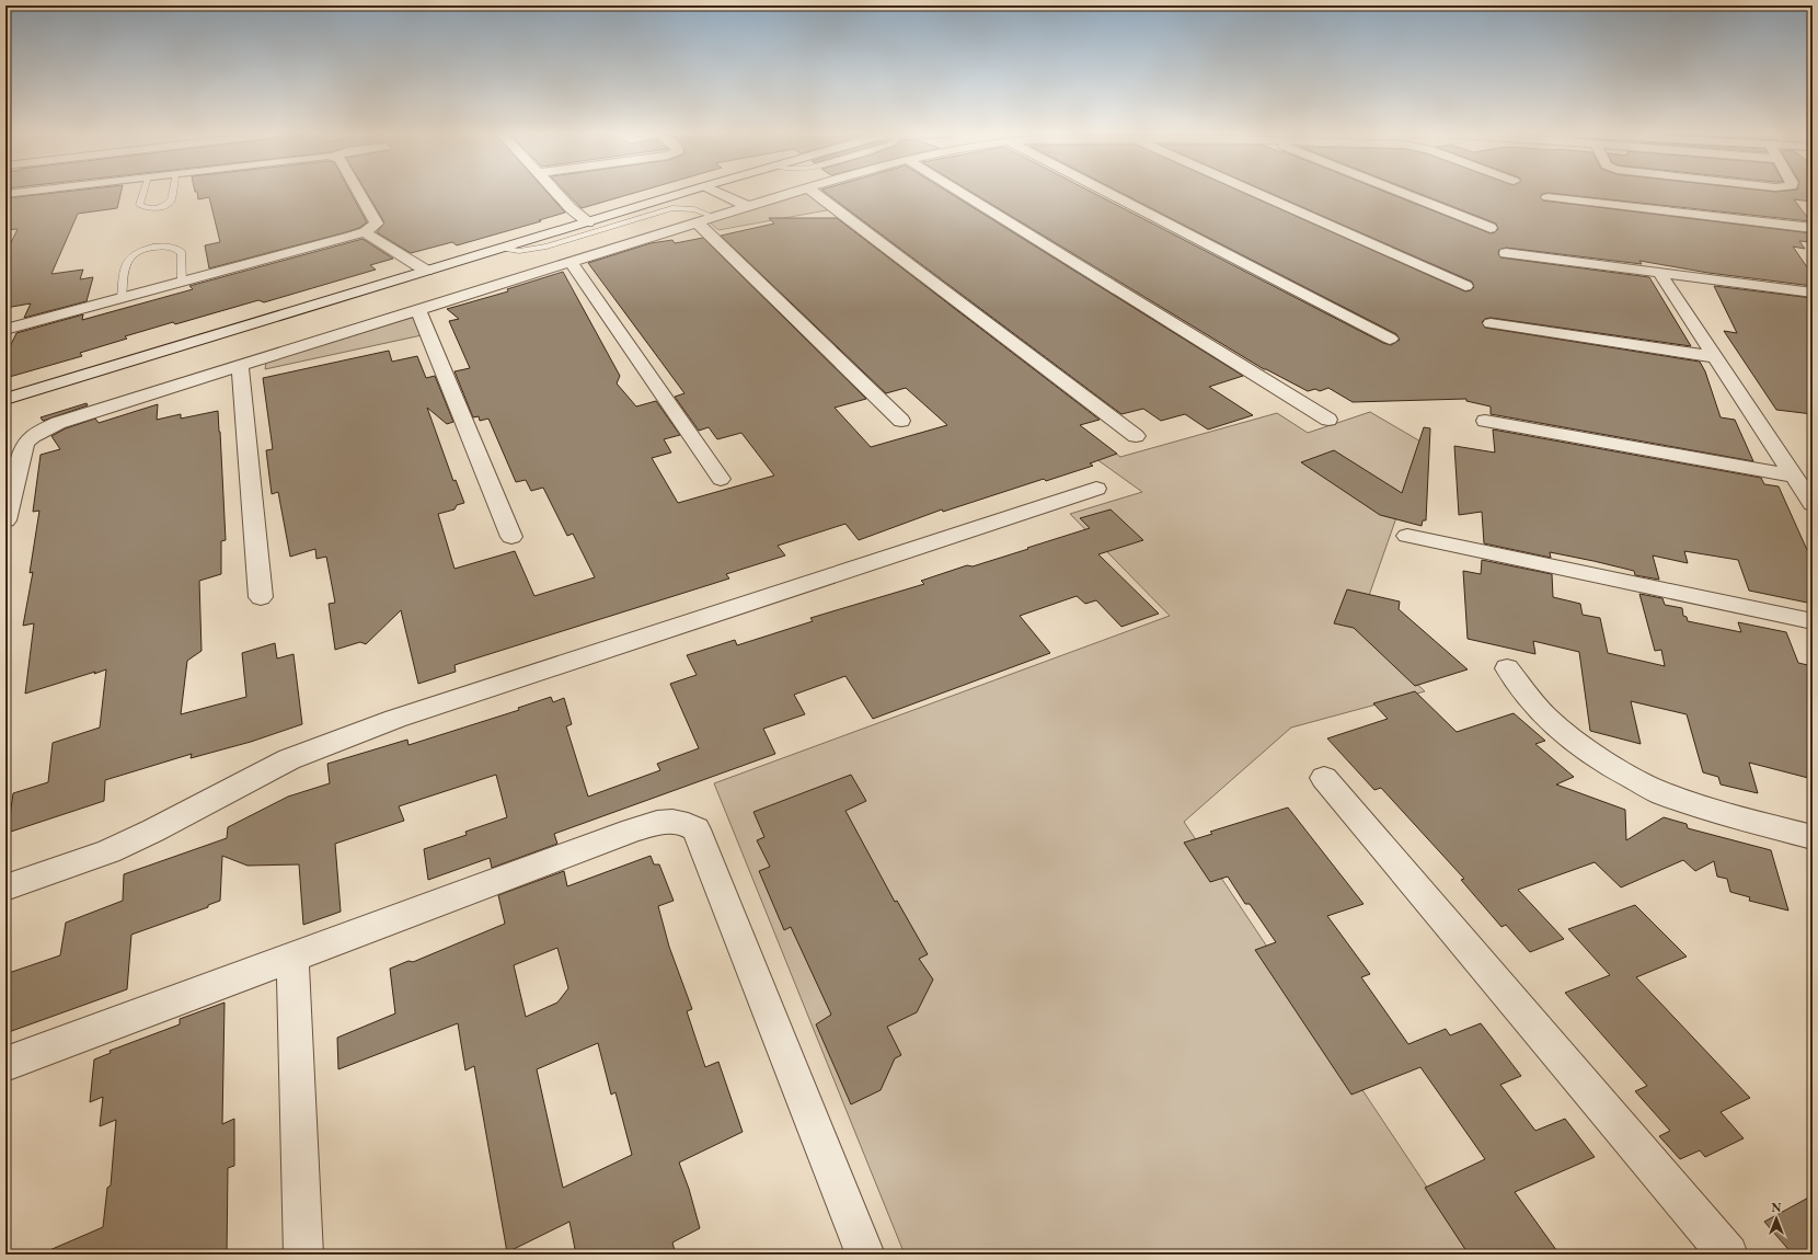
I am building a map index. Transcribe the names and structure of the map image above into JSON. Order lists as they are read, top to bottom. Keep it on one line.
{"north":"top"}
